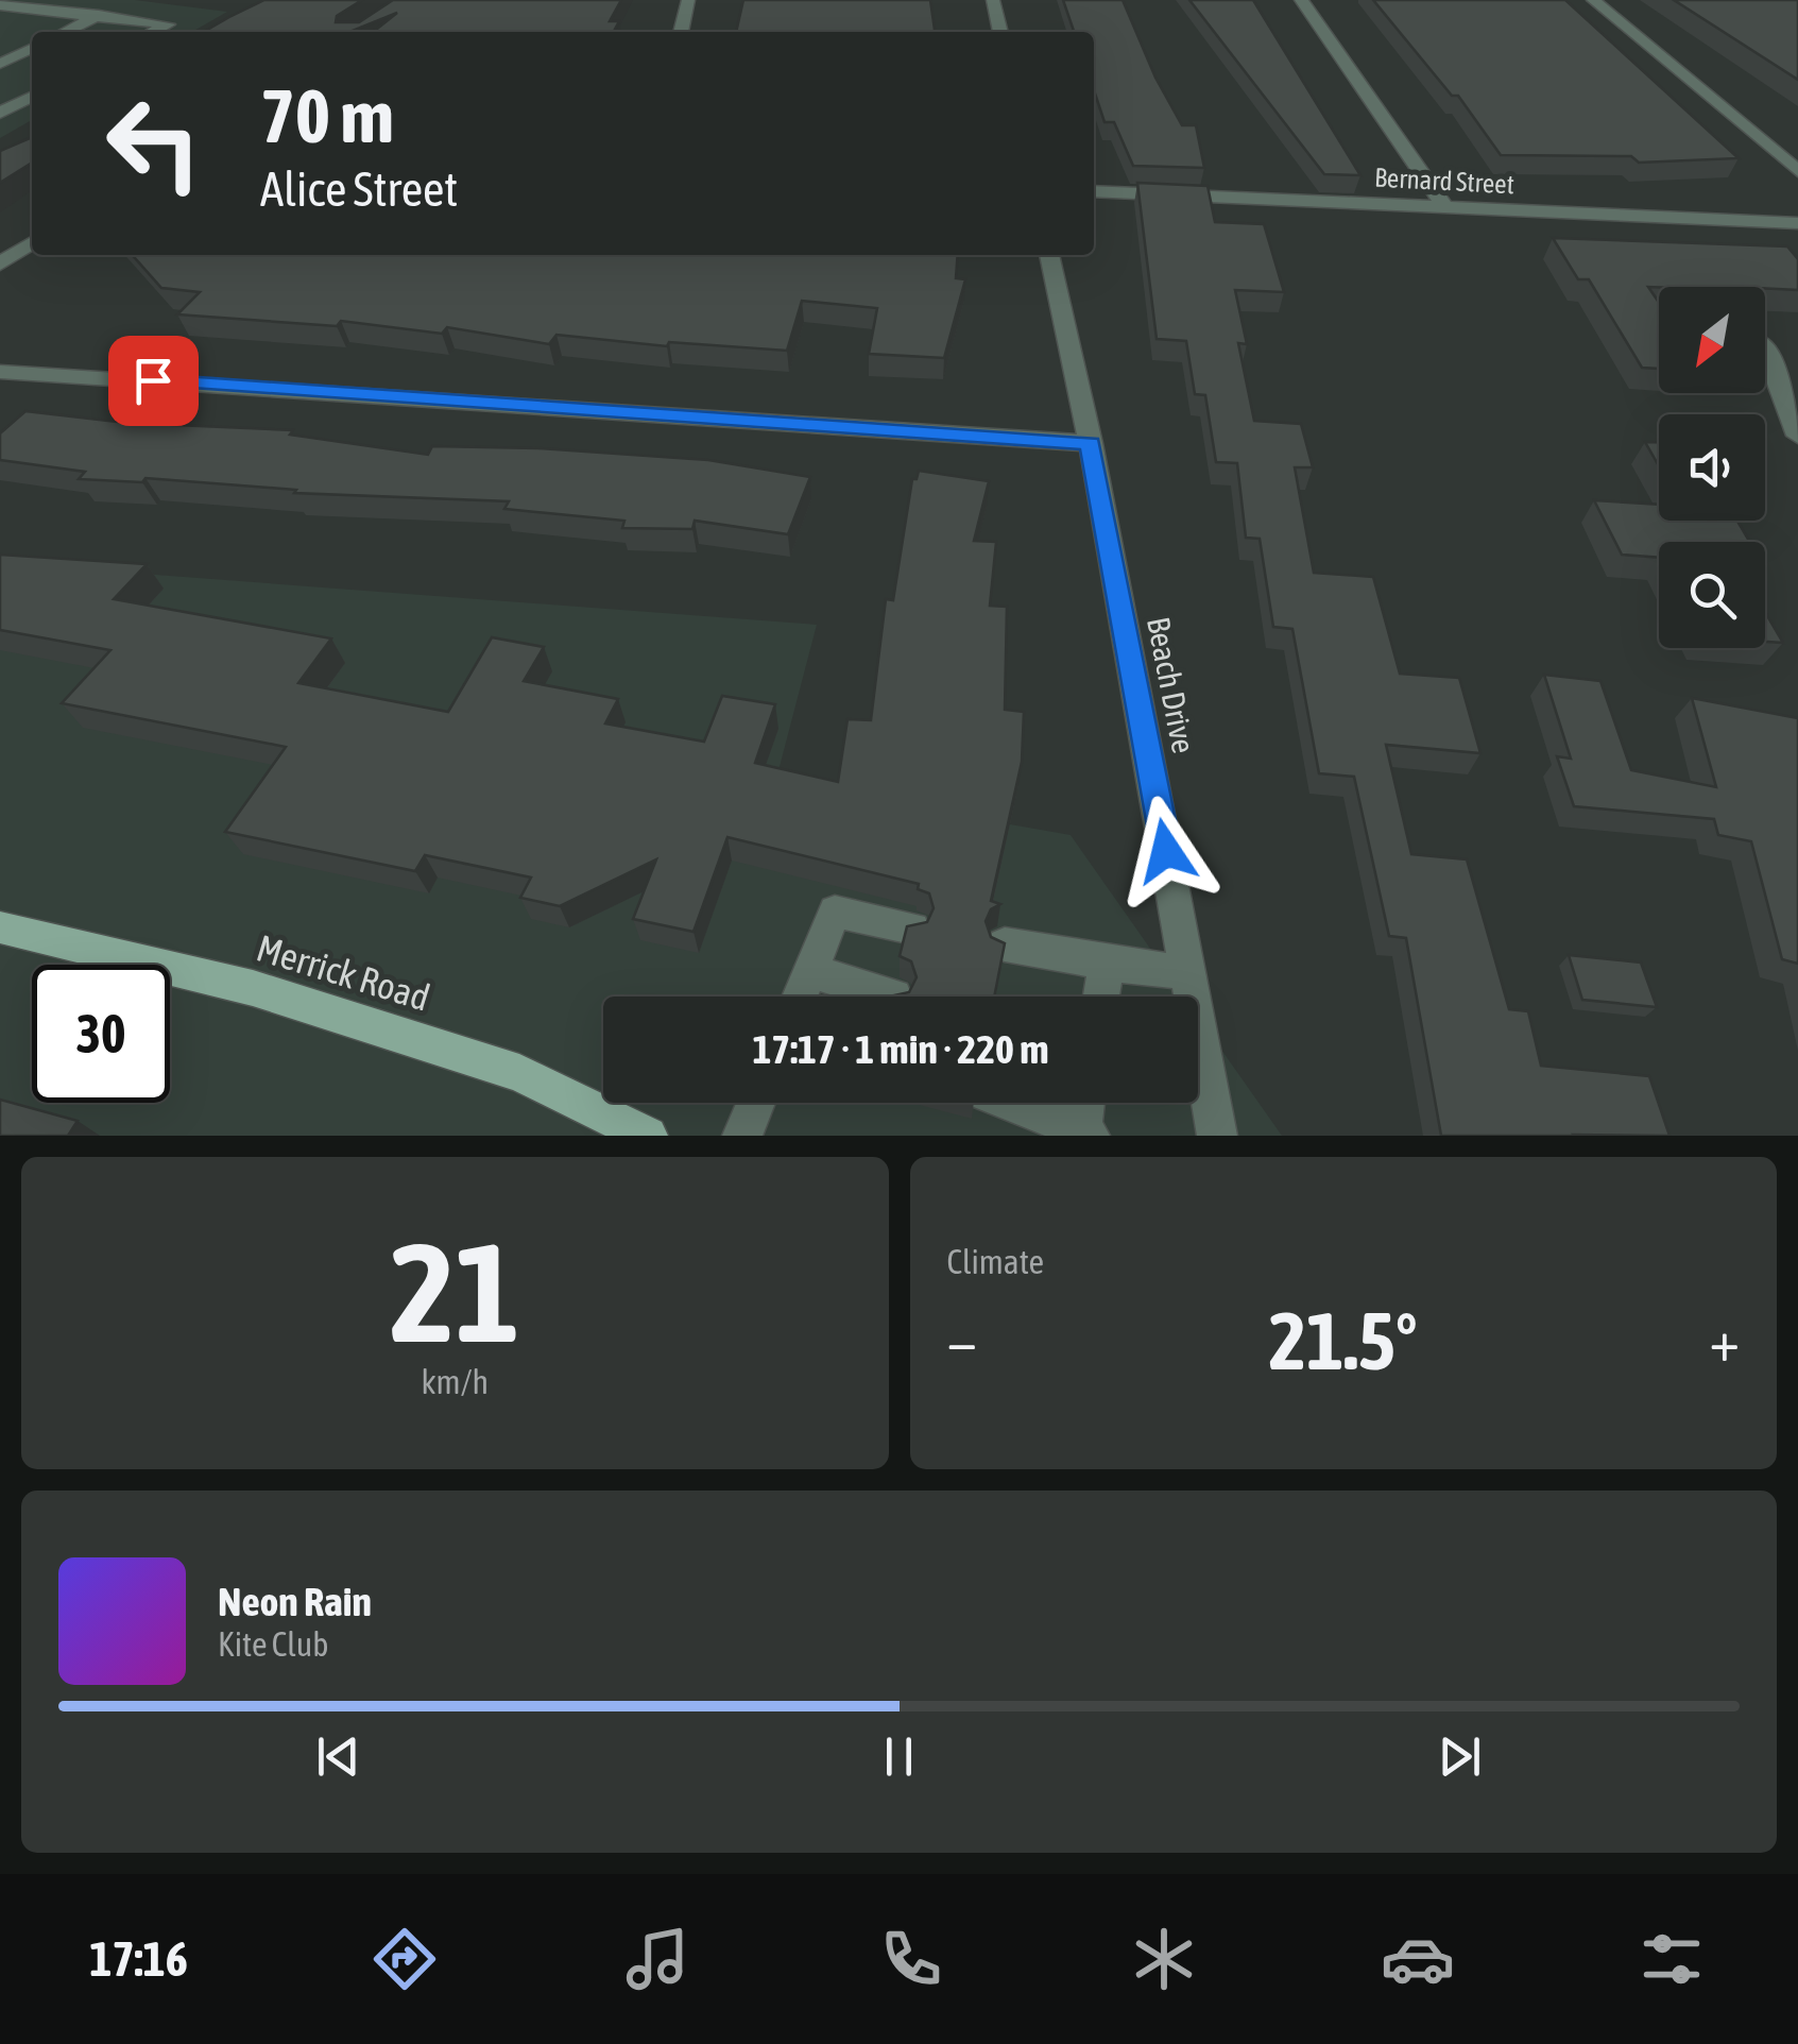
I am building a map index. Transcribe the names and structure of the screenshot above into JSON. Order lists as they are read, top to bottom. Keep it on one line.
{"streets":{"main road":["Merrick Road"],"street":["Bernard Street","Beach Drive"]},"north":"bottom left","page":{"turn":["70 m","Alice Street"],"limit":"30","trip":"17:17 · 1 min · 220 m","tile":[["21","km/h"],"Climate"],"heat":["−","21.5°","+"],"song":["Neon Rain","Kite Club"],"tabs":"17:16"}}
